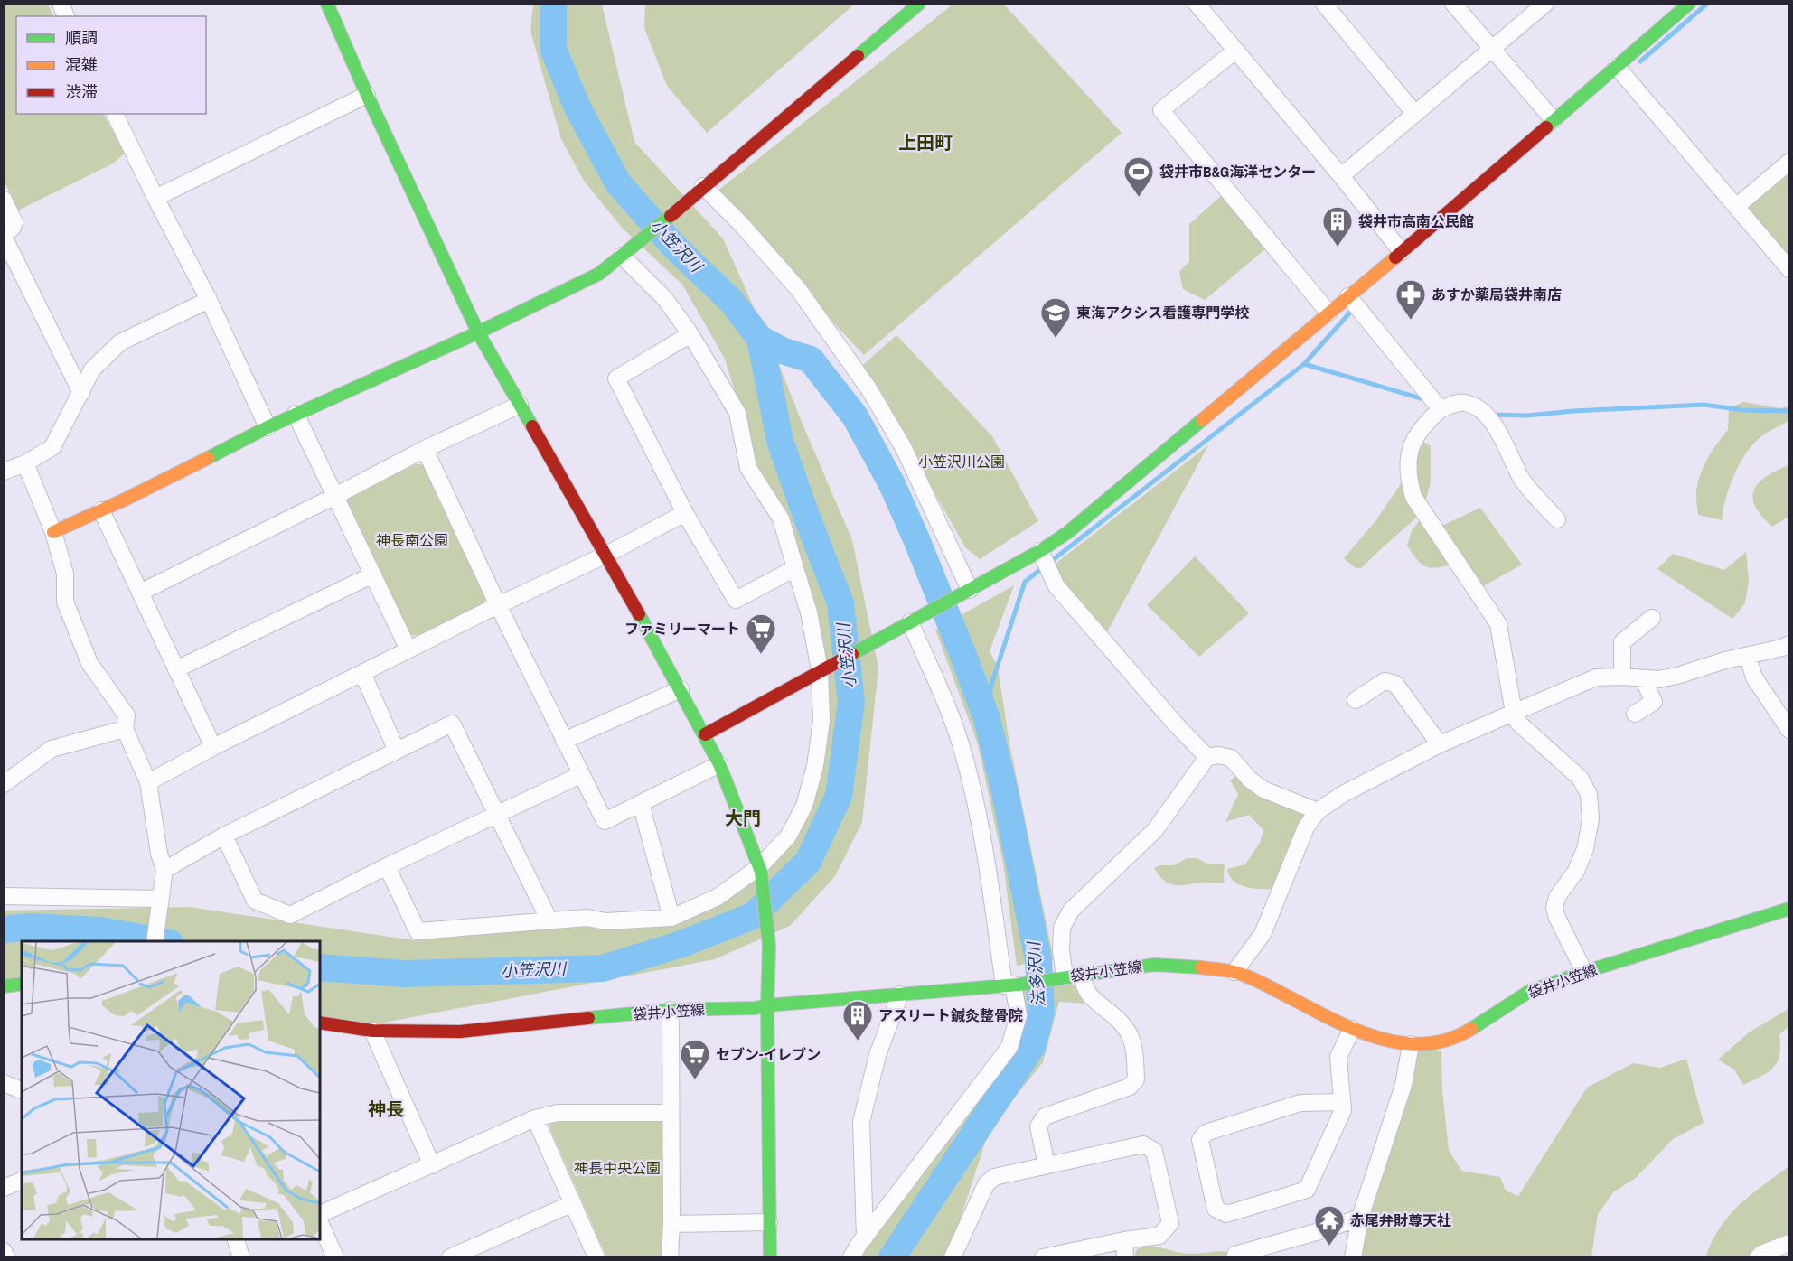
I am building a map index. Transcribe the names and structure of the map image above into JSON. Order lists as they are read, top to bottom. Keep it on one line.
{"streets":{"street":["袋井小笠線"]},"districts":["上田町","大門","神長"],"water":["小笠沢川","法多沢川"],"parks":["小笠沢川公園","神長南公園","神長中央公園"],"places":{"sports":["袋井市B&G海洋センター"],"building":["袋井市高南公民館","アスリート鍼灸整骨院"],"pharmacy":["あすか薬局袋井南店"],"school or university":["東海アクシス看護専門学校"],"supermarket":["ファミリーマート","セブン-イレブン"],"temple":["赤尾弁財尊天社"]},"legend":["順調","混雑","渋滞"]}
